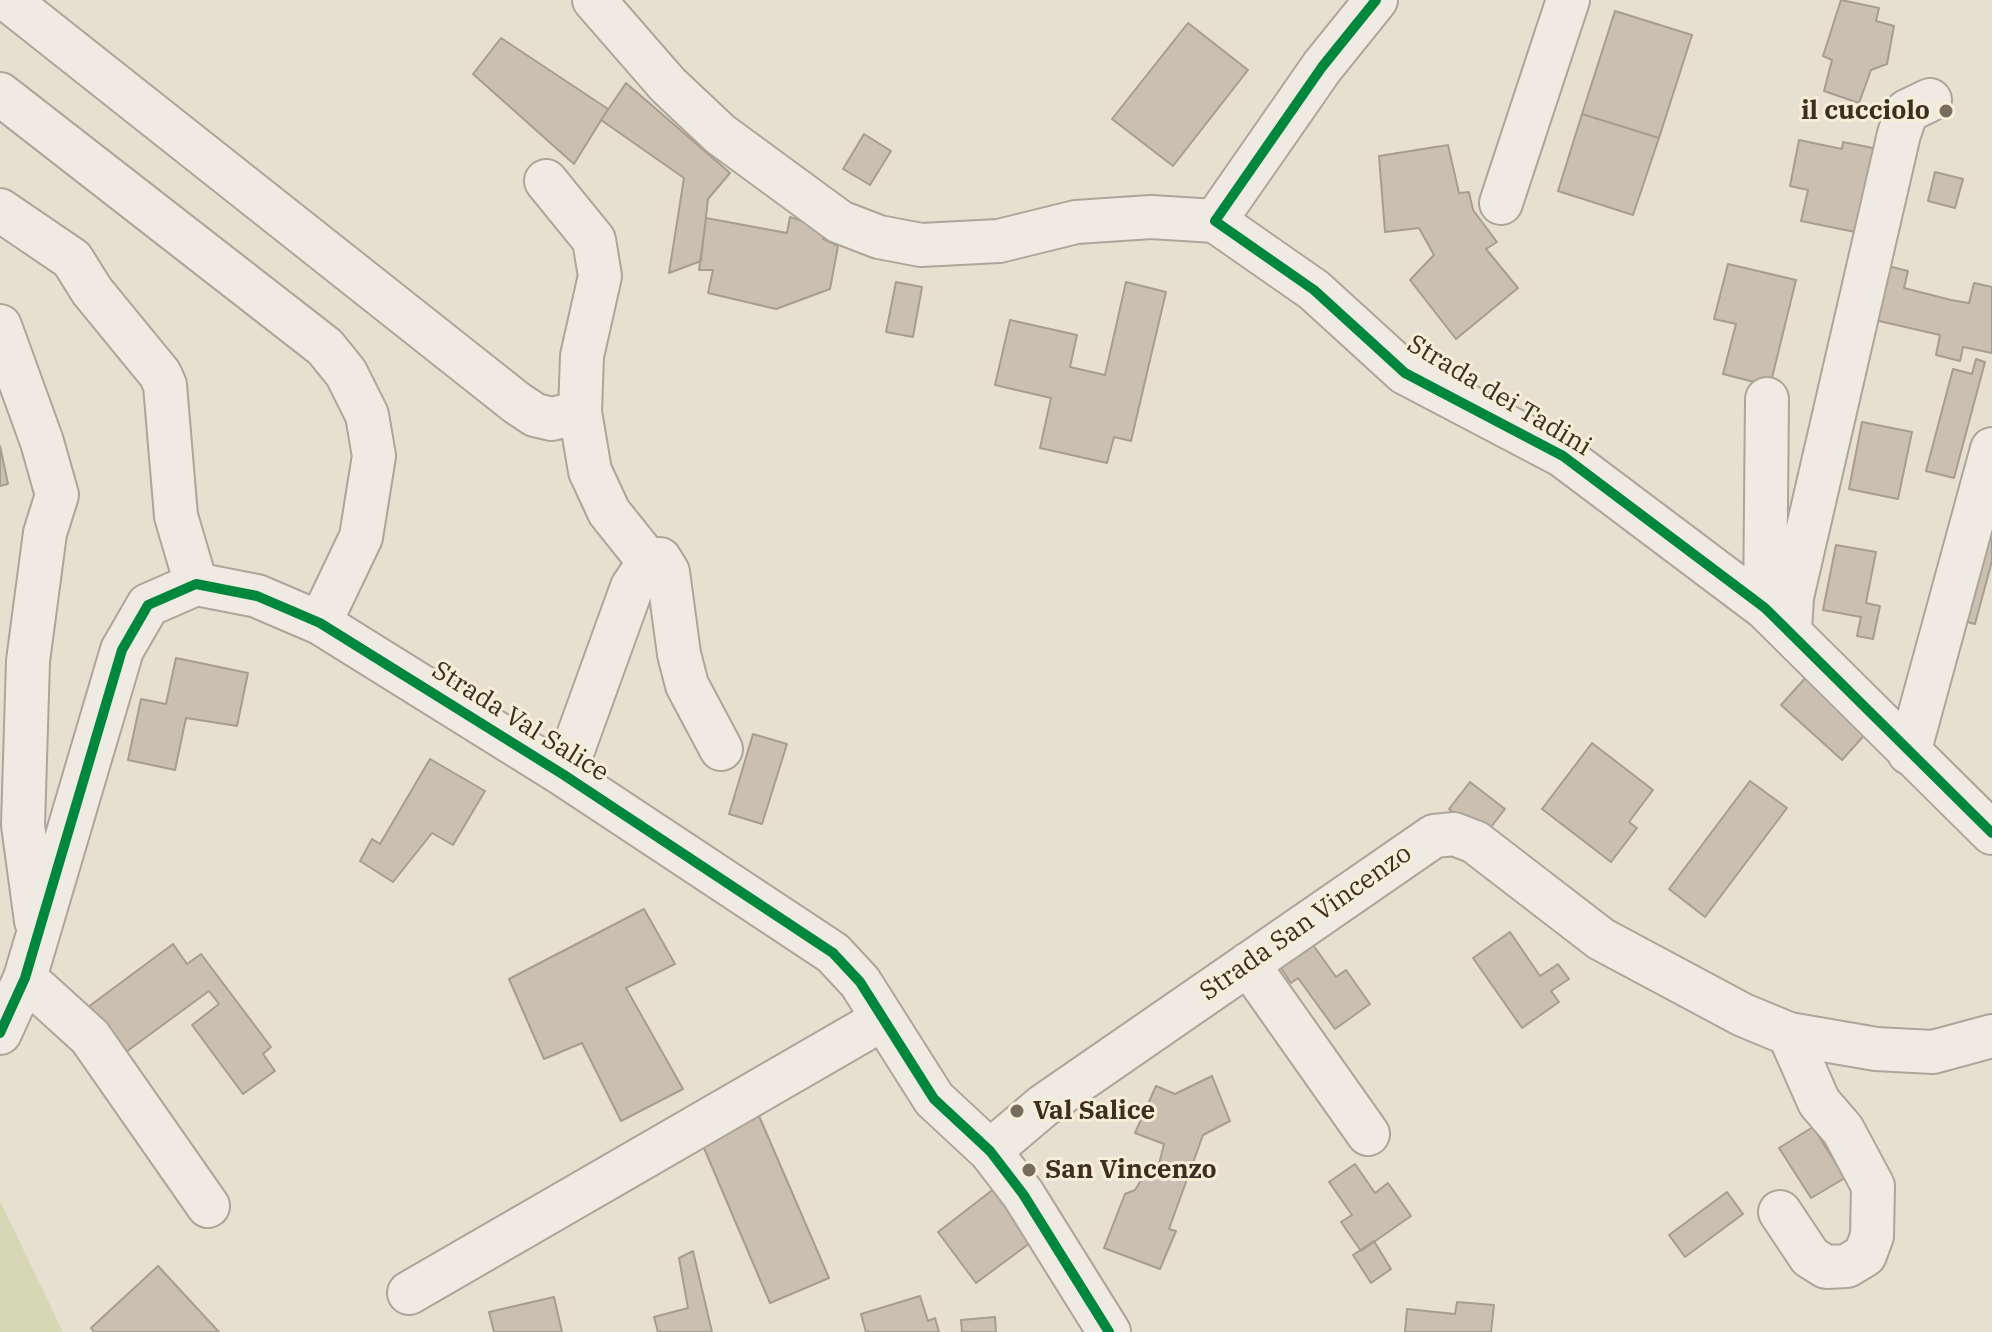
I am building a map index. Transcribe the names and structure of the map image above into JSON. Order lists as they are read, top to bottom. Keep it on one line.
{"streets":{"street":["Strada dei Tadini","Strada Val Salice","Strada San Vincenzo"]},"crossings":[["Strada Val Salice","Strada San Vincenzo"]],"places":["il cucciolo","Val Salice","San Vincenzo"]}
